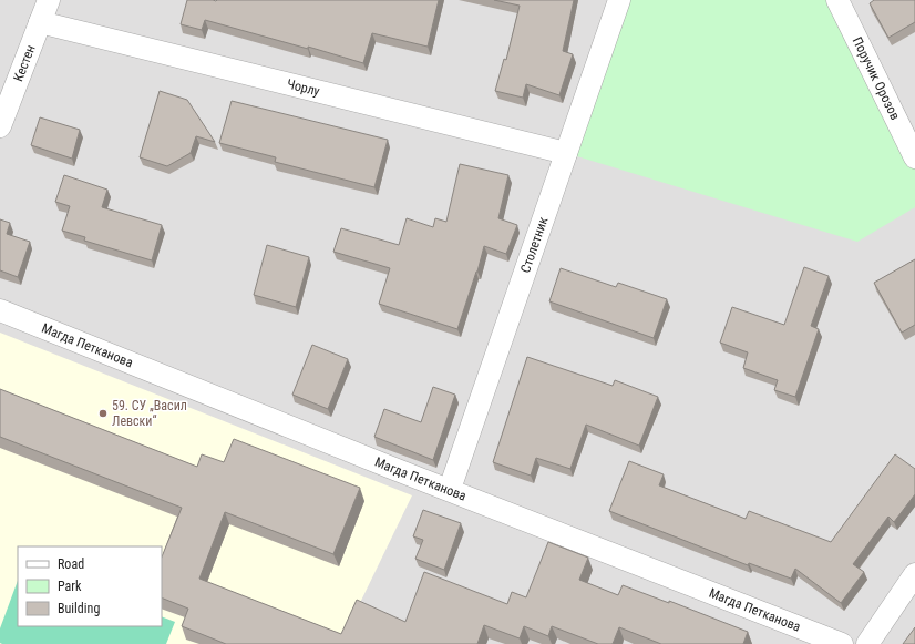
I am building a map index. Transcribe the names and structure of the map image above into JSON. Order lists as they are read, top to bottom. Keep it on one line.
{"streets":{"street":["Кестен","Поручик Орозов","Чорлу","Столетник","Магда Петканова"]},"crossings":[["Кестен","Чорлу"],["Чорлу","Столетник"],["Столетник","Магда Петканова"]],"places":["59. СУ „Васил Левски“"],"legend":["Road","Park","Building"]}
